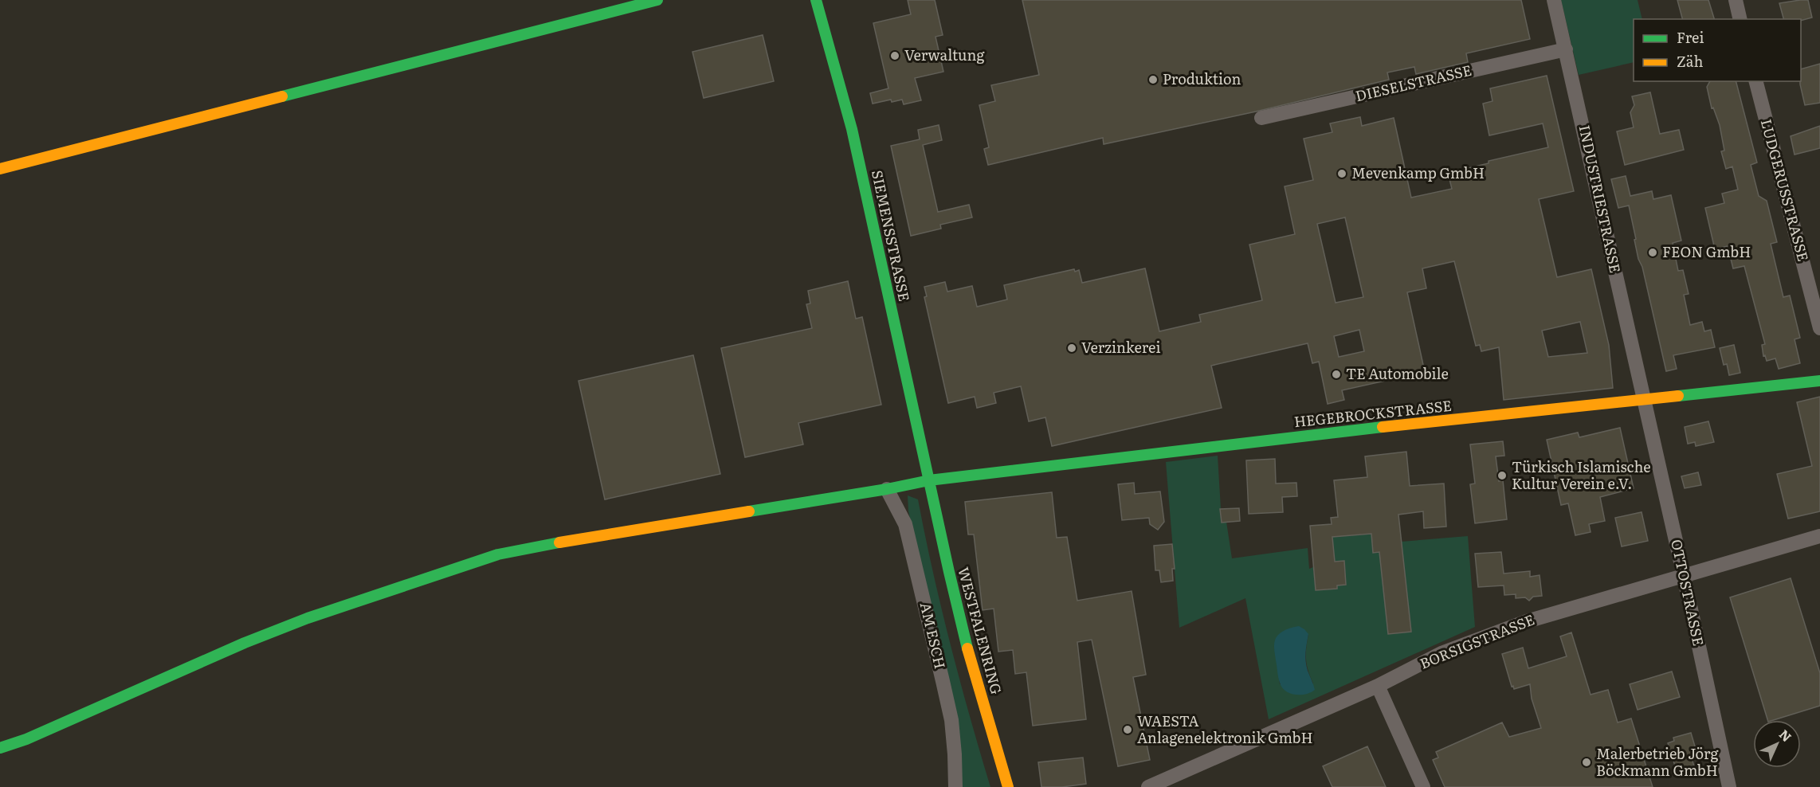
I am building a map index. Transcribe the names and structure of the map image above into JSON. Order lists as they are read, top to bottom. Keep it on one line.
{"streets":{"street":["DIESELSTRASSE","LUDGERUSSTRASSE","INDUSTRIESTRASSE","SIEMENSSTRASSE","HEGEBROCKSTRASSE","OTTOSTRASSE","WESTFALENRING","AM ESCH","BORSIGSTRASSE"]},"crossings":[["DIESELSTRASSE","INDUSTRIESTRASSE"],["INDUSTRIESTRASSE","HEGEBROCKSTRASSE"],["INDUSTRIESTRASSE","OTTOSTRASSE"],["SIEMENSSTRASSE","HEGEBROCKSTRASSE"],["SIEMENSSTRASSE","WESTFALENRING"],["HEGEBROCKSTRASSE","OTTOSTRASSE"],["HEGEBROCKSTRASSE","WESTFALENRING"],["HEGEBROCKSTRASSE","AM ESCH"],["OTTOSTRASSE","BORSIGSTRASSE"]],"places":["Verwaltung","Produktion","Mevenkamp GmbH","FEON GmbH","Verzinkerei","TE Automobile","Türkisch Islamische Kultur Verein e.V.","WAESTA Anlagenelektronik GmbH","Malerbetrieb Jörg Böckmann GmbH"],"legend":["Frei","Zäh"],"north":"top right"}
